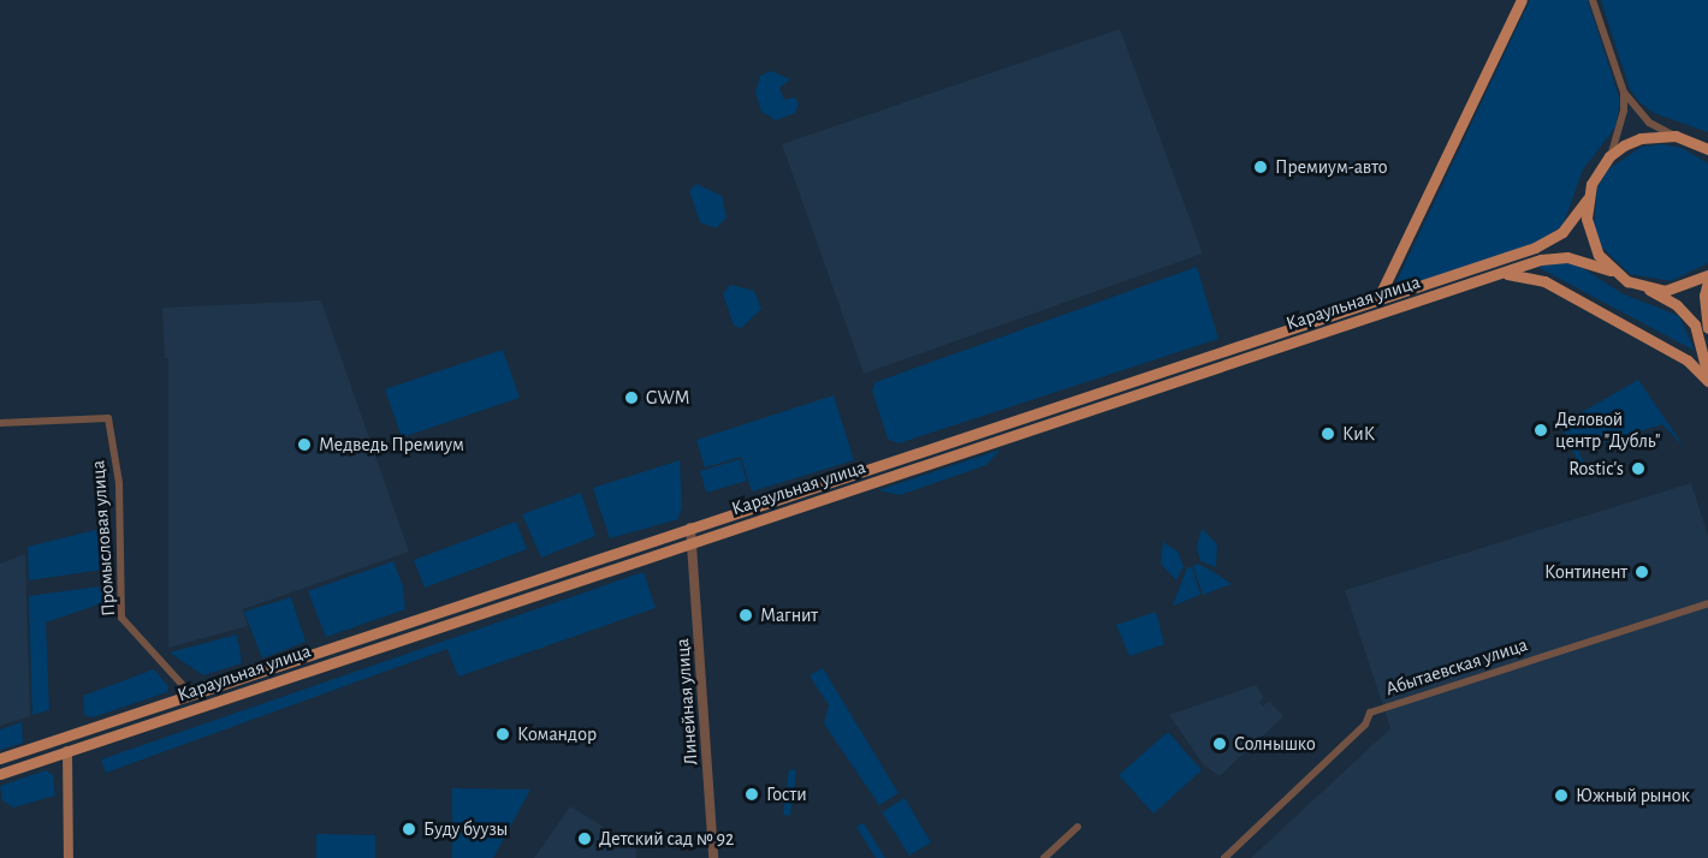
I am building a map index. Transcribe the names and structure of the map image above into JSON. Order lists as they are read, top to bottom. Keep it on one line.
{"streets":{"main road":["Караульная улица"],"street":["Промысловая улица","Абытаевская улица","Линейная улица"]},"crossings":[["Караульная улица","Промысловая улица"],["Караульная улица","Линейная улица"]],"places":["Премиум-авто","GWM","Деловой центр \"Дубль\"","КиК","Медведь Премиум","Rostic's","Континент","Магнит","Командор","Солнышко","Гости","Южный рынок","Буду буузы","Детский сад № 92"]}
